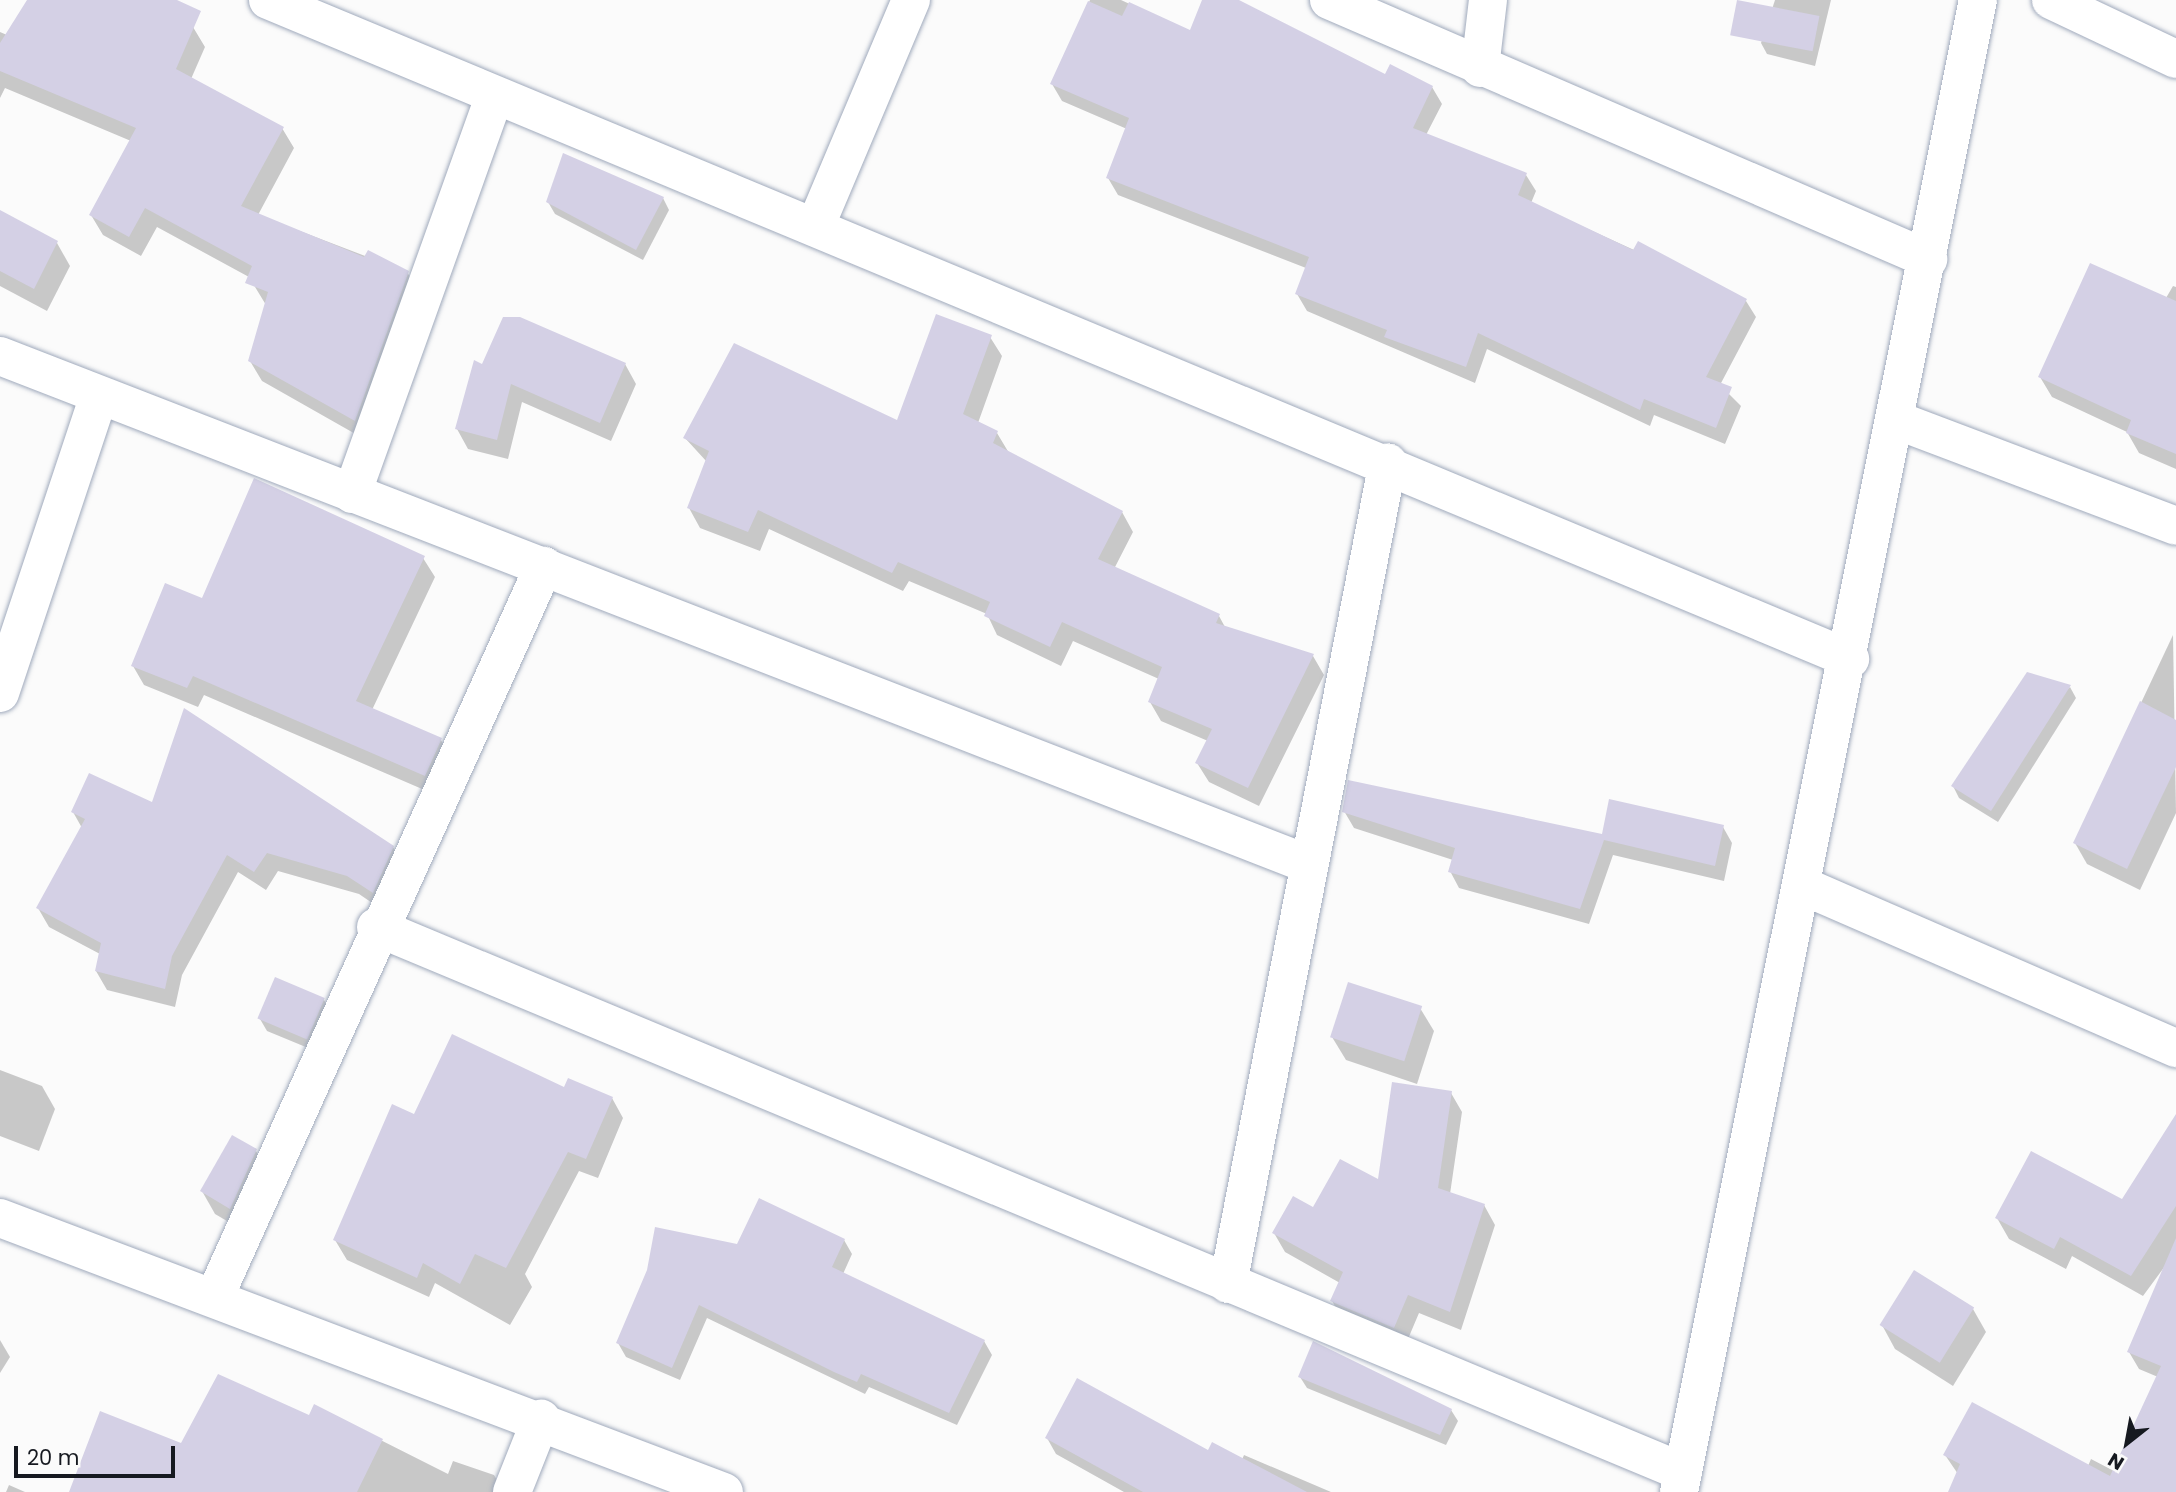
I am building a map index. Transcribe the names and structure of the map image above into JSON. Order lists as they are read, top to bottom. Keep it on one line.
{"scale_bar":"20 m","north":"bottom left"}
